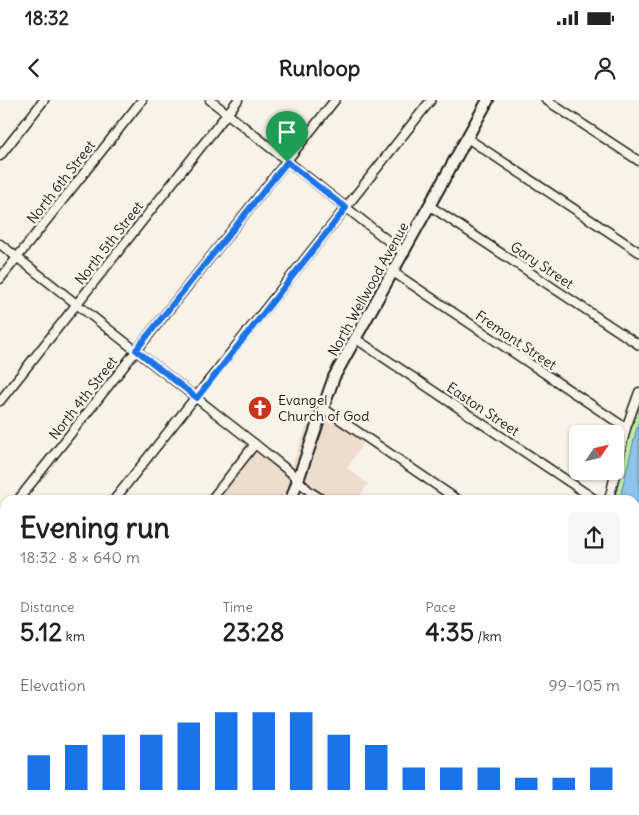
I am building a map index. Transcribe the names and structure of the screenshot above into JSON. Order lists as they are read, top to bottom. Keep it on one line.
{"streets":{"main road":["North Wellwood Avenue"],"street":["North 6th Street","North 5th Street","Gary Street","Fremont Street","North 4th Street","Easton Street"]},"crossings":[["Gary Street","North Wellwood Avenue"],["North Wellwood Avenue","Fremont Street"],["North Wellwood Avenue","Easton Street"]],"places":{"church":["Evangel Church of God"]},"north":"top right","page":{"status":"18:32","header":"Runloop","heading":["Evening run","18:32 · 8 × 640 m"],"stats":[["Distance","5.12 km"],["Time","23:28"],["Pace","4:35 /km"]],"chart":["Elevation","99–105 m"]}}
